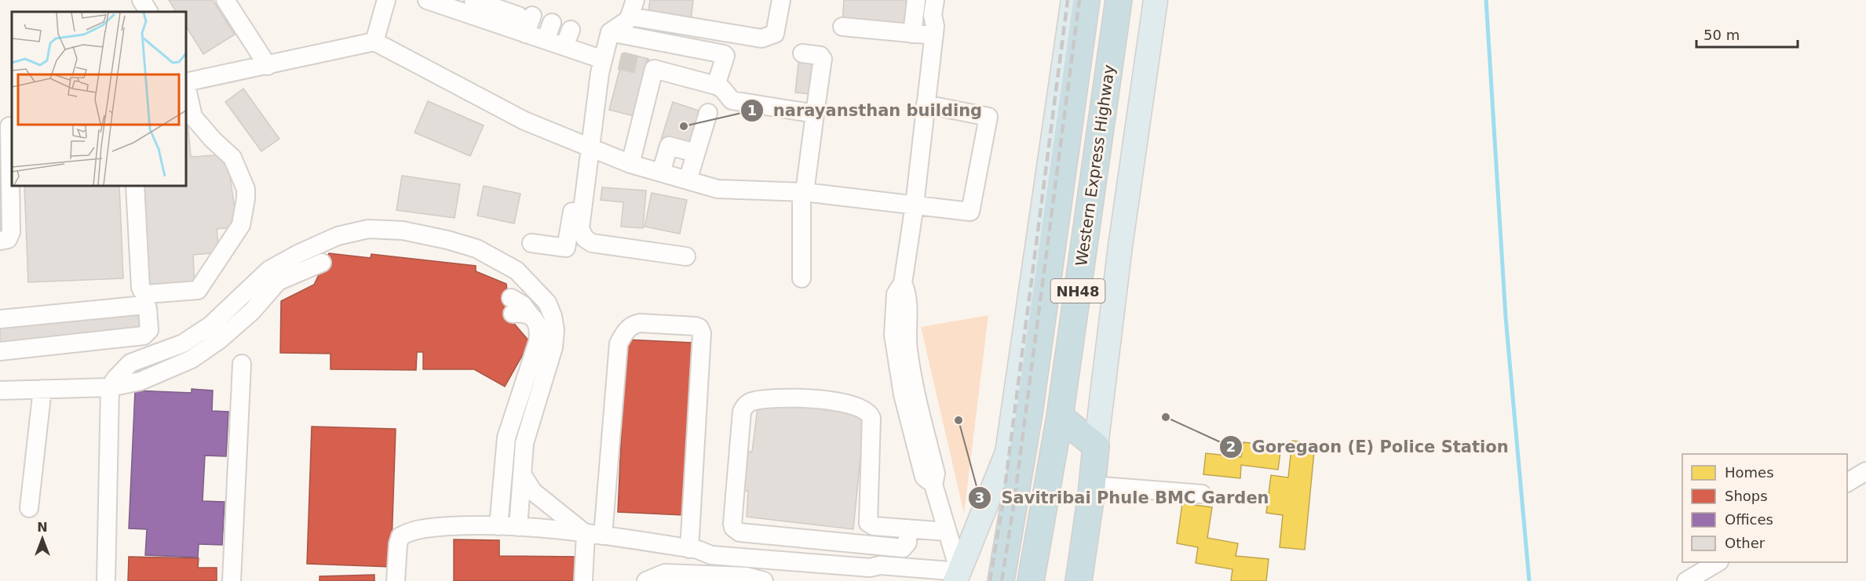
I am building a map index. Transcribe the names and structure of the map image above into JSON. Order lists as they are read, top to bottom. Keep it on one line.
{"streets":{"highway":["Western Express Highway","NH48"]},"places":["narayansthan building","Goregaon (E) Police Station","Savitribai Phule BMC Garden"],"legend":["Homes","Shops","Offices","Other"],"scale_bar":"50 m","north":"top"}
